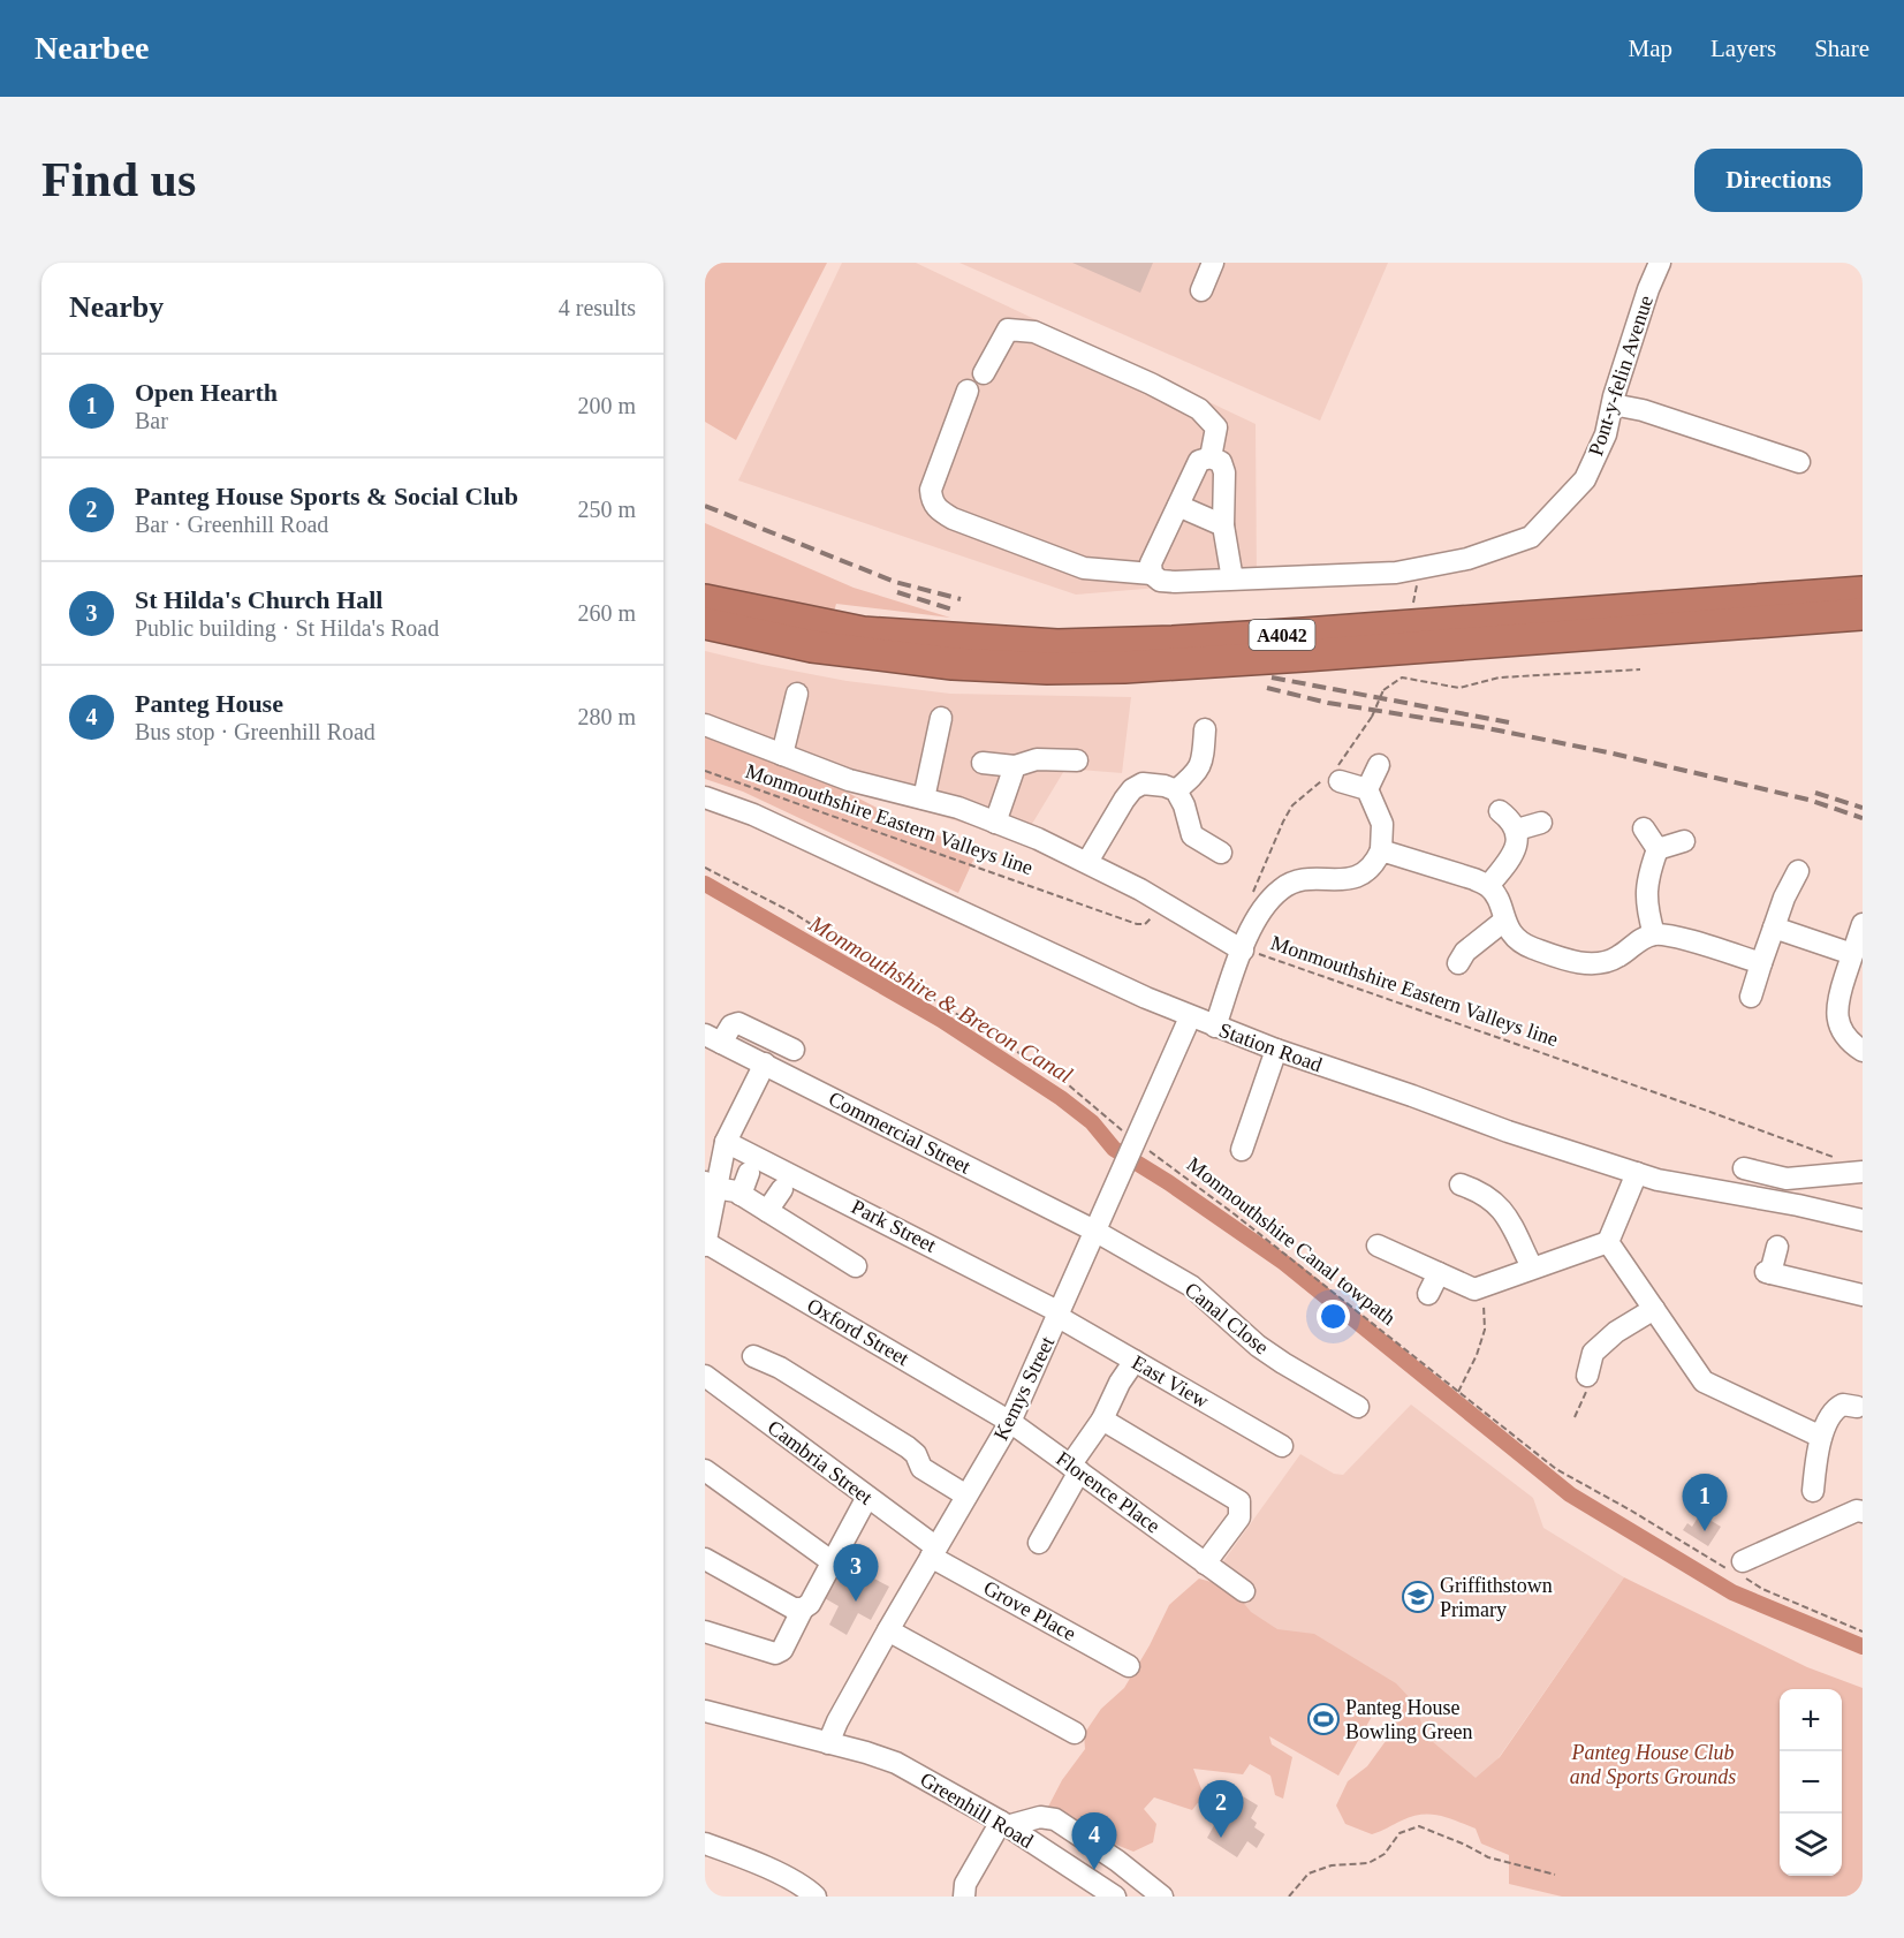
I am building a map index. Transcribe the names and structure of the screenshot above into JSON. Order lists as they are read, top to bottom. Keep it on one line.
{"streets":{"highway":["A4042"],"street":["Pont-y-felin Avenue","Station Road","Commercial Street","Park Street","Canal Close","Oxford Street","East View","Kemys Street","Cambria Street","Florence Place","Grove Place","Greenhill Road"],"path":["Monmouthshire Eastern Valleys line","Monmouthshire Canal towpath"]},"crossings":[["Station Road","Kemys Street"],["Commercial Street","Canal Close"],["Commercial Street","Kemys Street"],["Park Street","East View"],["Park Street","Kemys Street"],["Monmouthshire Canal towpath","Kemys Street"],["Canal Close","Kemys Street"],["Oxford Street","Kemys Street"],["Oxford Street","Florence Place"],["East View","Kemys Street"],["Kemys Street","Cambria Street"],["Kemys Street","Florence Place"],["Kemys Street","Grove Place"],["Kemys Street","Greenhill Road"],["Cambria Street","Grove Place"]],"water":["Monmouthshire & Brecon Canal"],"parks":["Panteg House Club and Sports Grounds"],"places":{"school or university":["Griffithstown Primary"],"sports":["Panteg House Bowling Green"]},"page":{"header":"Nearbee","nav":["Map","Layers","Share"],"buttons":"Directions","title":"Find us","heading":["Nearby","4 results"],"list":[{"mark":"1","name":"Open Hearth","note":"Bar","value":"200 m"},{"mark":"2","name":"Panteg House Sports & Social Club","note":"Bar · Greenhill Road","value":"250 m"},{"mark":"3","name":"St Hilda's Church Hall","note":"Public building · St Hilda's Road","value":"260 m"},{"mark":"4","name":"Panteg House","note":"Bus stop · Greenhill Road","value":"280 m"}],"pins":["1","3","2","4"],"map_buttons":["+","−"]}}
